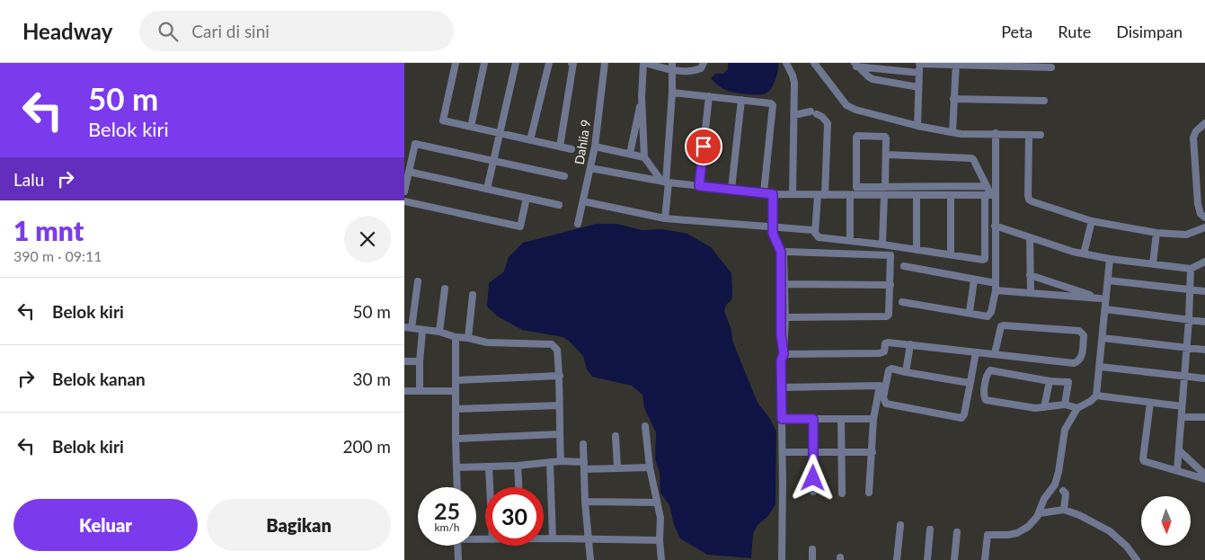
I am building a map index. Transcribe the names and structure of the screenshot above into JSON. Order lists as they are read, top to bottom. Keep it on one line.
{"streets":{"street":["Dahlia 9"]},"north":"bottom","page":{"header":"Headway","search":"Cari di sini","nav":["Peta","Rute","Disimpan"],"turn":["50 m","Belok kiri"],"then":"Lalu","heading":["1 mnt","390 m · 09:11"],"list":[{"name":"Belok kiri","value":"50 m"},{"name":"Belok kanan","value":"30 m"},{"name":"Belok kiri","value":"200 m"}],"speed":"25 km/h","limit":"30","buttons":["Keluar","Bagikan"]}}
